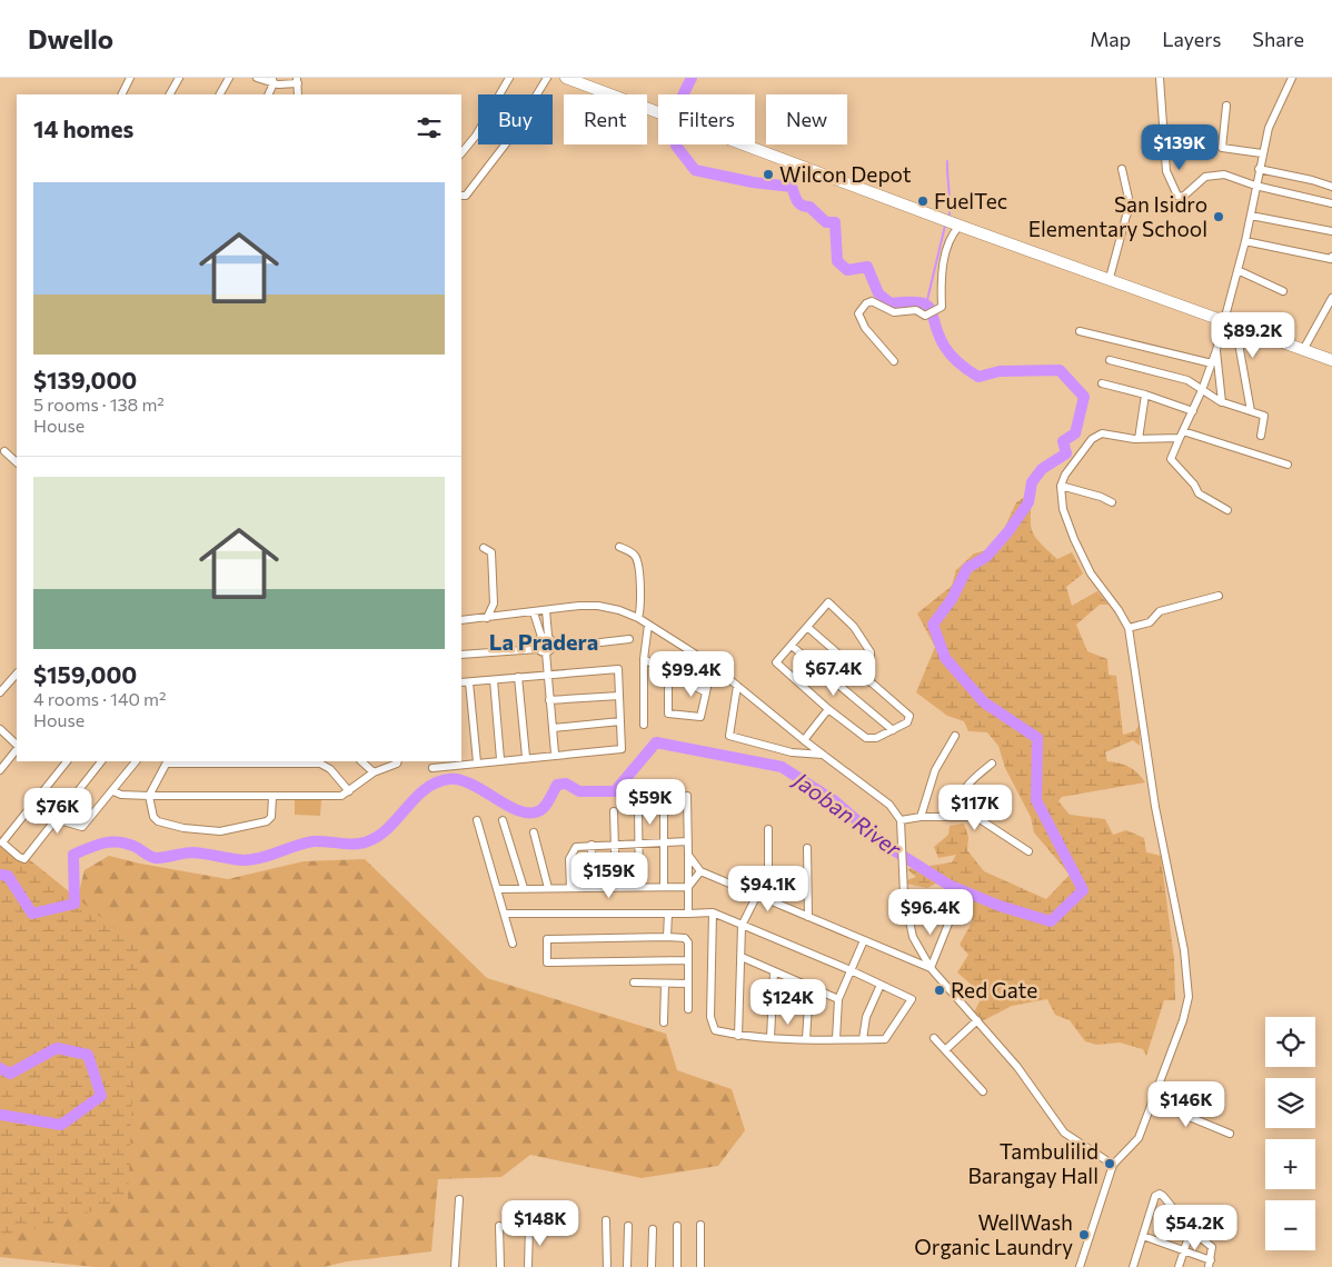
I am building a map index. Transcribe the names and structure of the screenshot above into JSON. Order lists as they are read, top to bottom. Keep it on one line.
{"districts":["La Pradera"],"water":["Jaoban River"],"places":["Wilcon Depot","FuelTec","San Isidro Elementary School","Red Gate","Tambulilid Barangay Hall","WellWash Organic Laundry"],"page":{"header":"Dwello","nav":["Map","Layers","Share"],"chip":["Buy","Rent","Filters","New"],"heading":"14 homes","price":["$139K","$89.2K","$67.4K","$99.4K","$59K","$117K","$76K","$159K","$94.1K","$96.4K","$124K","$146K","$148K","$54.2K"],"list":[{"name":"$139,000","note":"5 rooms · 138 m² · House"},{"name":"$159,000","note":"4 rooms · 140 m² · House"}],"map_buttons":["+","−"]}}
